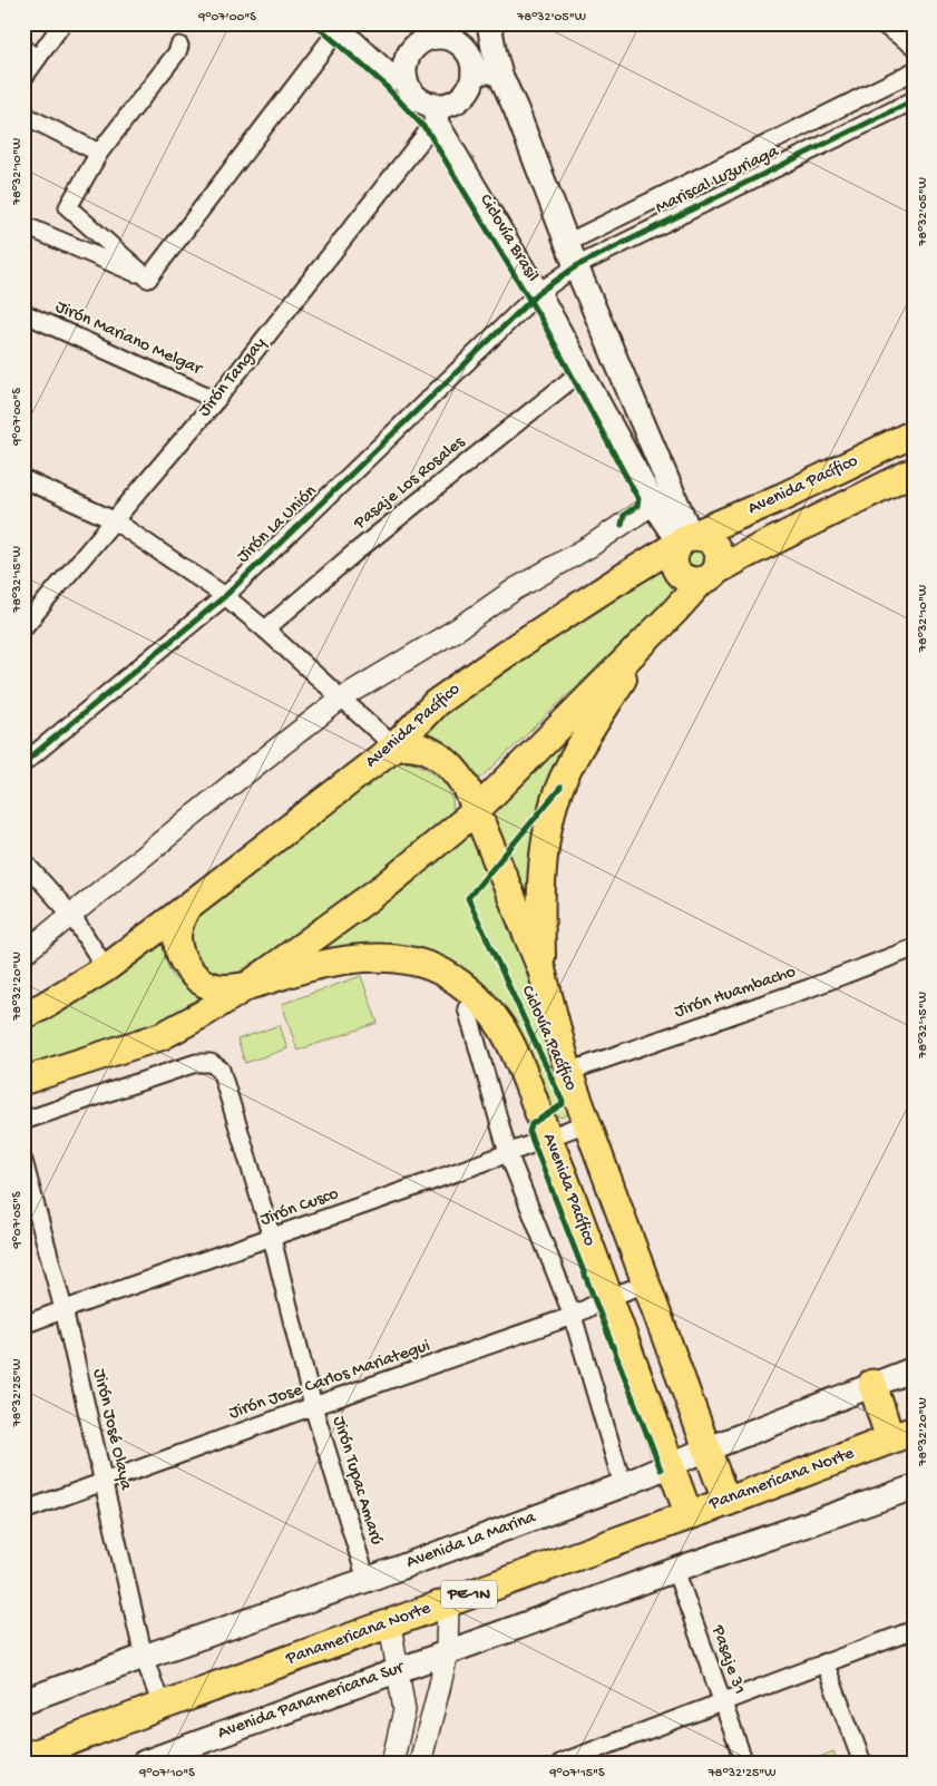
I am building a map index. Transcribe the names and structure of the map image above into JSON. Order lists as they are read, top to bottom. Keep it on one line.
{"streets":{"highway":["Panamericana Norte","PE-1N"],"main road":["Avenida Pacífico","Avenida La Marina","Avenida Panamericana Sur"],"street":["Mariscal Luzuriaga","Jirón Mariano Melgar","Jirón Tangay","Pasaje Los Rosales","Jirón La Unión","Jirón Huambacho","Jirón Cusco","Jirón Jose Carlos Mariategui","Jirón José Olaya","Jirón Tupac Amarú","Pasaje 31"],"cycle path":["Ciclovía Brasil","Ciclovía Pacífico"]},"crossings":[["Mariscal Luzuriaga","Jirón La Unión"],["Jirón Mariano Melgar","Jirón Tangay"],["Avenida Pacífico","Jirón Cusco"],["Avenida Pacífico","Jirón Jose Carlos Mariategui"],["Avenida Pacífico","Panamericana Norte"],["Avenida Pacífico","Avenida La Marina"],["Jirón Cusco","Jirón José Olaya"],["Jirón Cusco","Jirón Tupac Amarú"],["Jirón Jose Carlos Mariategui","Jirón José Olaya"],["Jirón Jose Carlos Mariategui","Jirón Tupac Amarú"],["Jirón José Olaya","Panamericana Norte"],["Jirón José Olaya","Avenida La Marina"],["Jirón Tupac Amarú","Avenida La Marina"],["Pasaje 31","Avenida Panamericana Sur"]],"coordinates":["9°07'00\"S","78°32'05\"W","78°32'10\"W","78°32'15\"W","78°32'20\"W","9°07'05\"S","78°32'25\"W","9°07'10\"S","9°07'15\"S"]}
